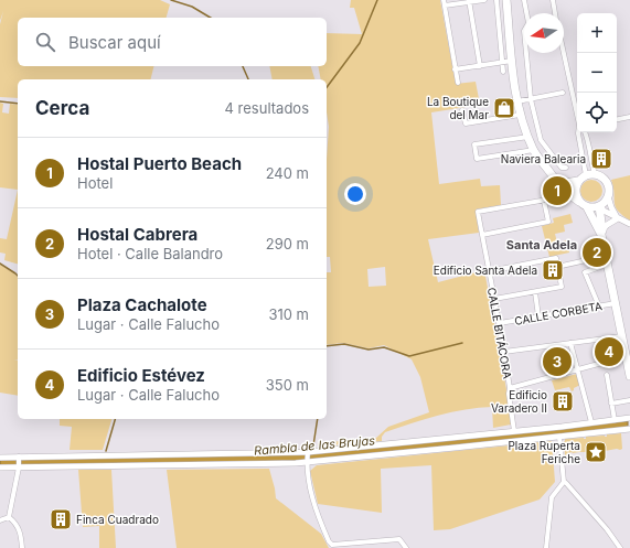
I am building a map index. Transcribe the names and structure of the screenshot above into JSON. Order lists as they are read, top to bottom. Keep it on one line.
{"streets":{"street":["CALLE CORBETA","CALLE BITÁCORA"]},"crossings":[["CALLE CORBETA","CALLE BITÁCORA"]],"districts":["Santa Adela"],"water":["Rambla de las Brujas"],"places":{"shop":["La Boutique del Mar"],"building":["Naviera Balearia","Edificio Santa Adela","Edificio Varadero II","Finca Cuadrado"],"place":["Plaza Ruperta Feriche"]},"north":"left","page":{"map_buttons":["+","−"],"search":"Buscar aquí","heading":["Cerca","4 resultados"],"list":[{"mark":"1","name":"Hostal Puerto Beach","note":"Hotel","value":"240 m"},{"mark":"2","name":"Hostal Cabrera","note":"Hotel · Calle Balandro","value":"290 m"},{"mark":"3","name":"Plaza Cachalote","note":"Lugar · Calle Falucho","value":"310 m"},{"mark":"4","name":"Edificio Estévez","note":"Lugar · Calle Falucho","value":"350 m"}],"pins":["1","2","4","3"]}}
